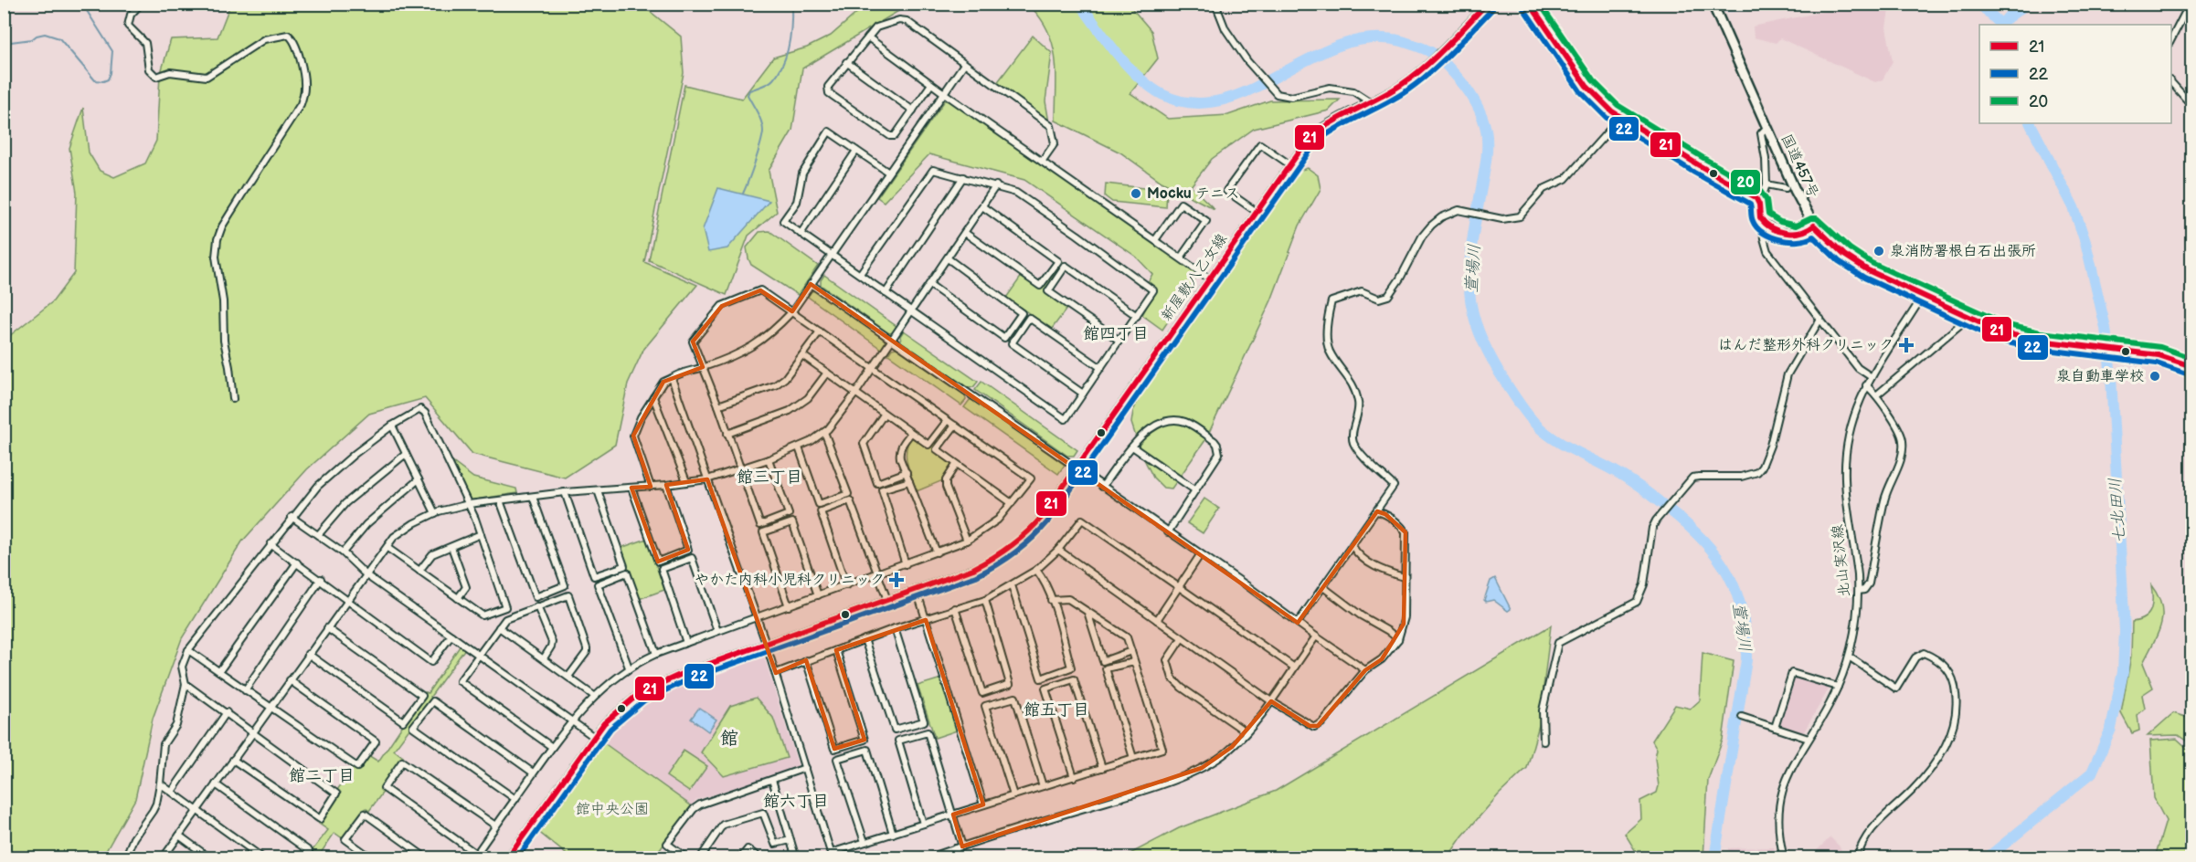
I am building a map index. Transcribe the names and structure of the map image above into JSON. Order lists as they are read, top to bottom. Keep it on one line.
{"streets":{"highway":["国道457号"],"street":["新屋敷八乙女線","北山実沢線"]},"districts":["館四丁目","館三丁目","館五丁目","館","館二丁目","館六丁目"],"water":["萱場川","七北田川"],"parks":["館中央公園"],"places":{"other":["Mocku テニス","泉消防署根白石出張所","泉自動車学校"],"health":["はんだ整形外科クリニック","やかた内科小児科クリニック"]},"lines":["transit line 21","transit line 20","transit line 22"],"legend":["21","22","20"]}
